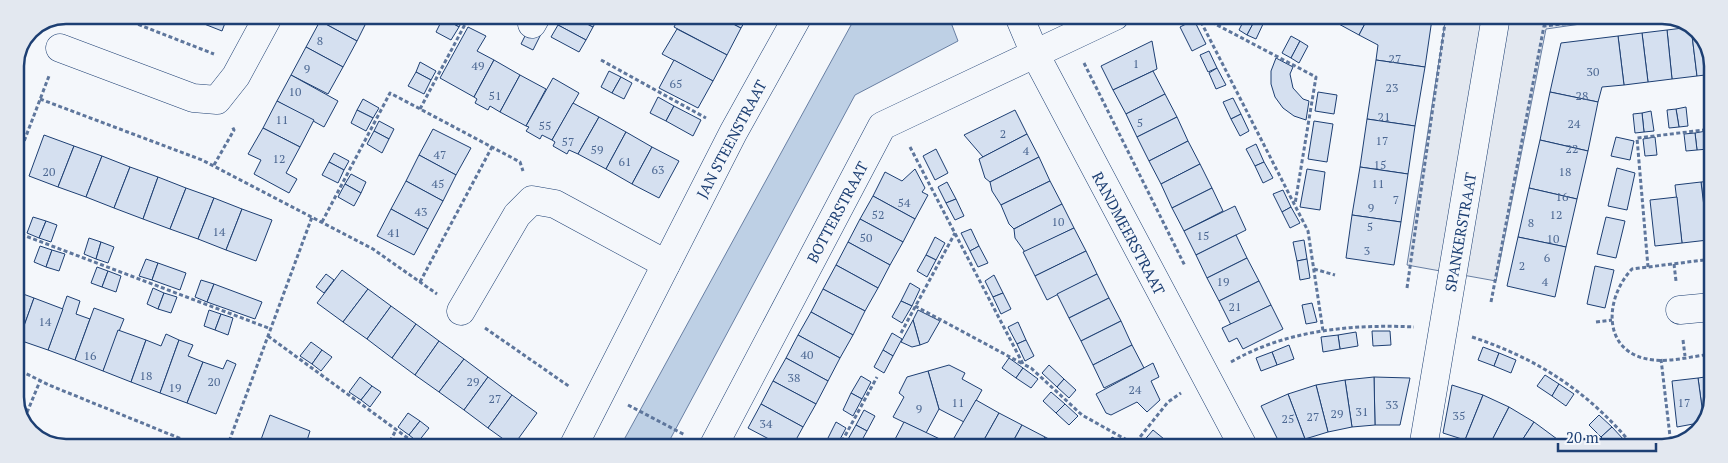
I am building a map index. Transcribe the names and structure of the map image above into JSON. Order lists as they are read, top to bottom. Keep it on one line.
{"streets":{"street":["JAN STEENSTRAAT","BOTTERSTRAAT","SPANKERSTRAAT","RANDMEERSTRAAT"]},"crossings":[["BOTTERSTRAAT","RANDMEERSTRAAT"]],"house_numbers":["8","27","1","49","9","30","65","23","10","51","28","21","11","5","24","55","2","17","57","22","59","4","47","12","61","15","63","20","18","45","11","16","7","54","9","43","52","12","10","8","5","14","41","15","50","10","3","6","2","19","4","21","14","40","16","18","38","20","29","19","24","27","11","17","33","9","31","29","35","27","25","34"],"scale_bar":"20 m"}
